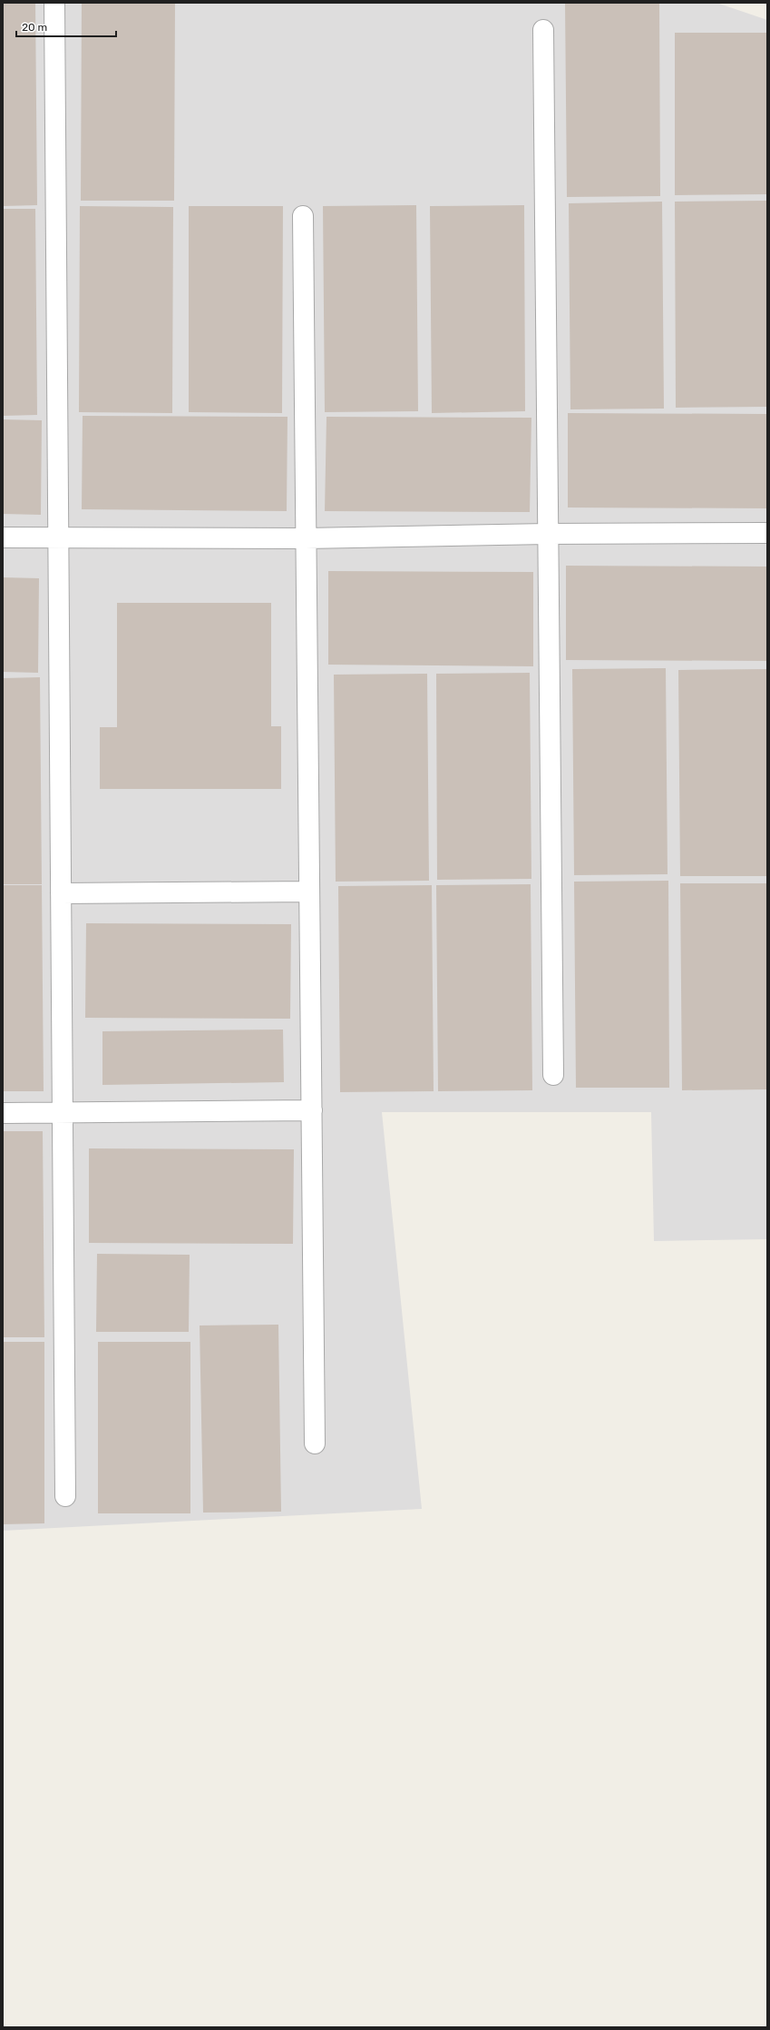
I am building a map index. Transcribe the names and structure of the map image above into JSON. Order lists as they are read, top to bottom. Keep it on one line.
{"scale_bar":"20 m"}
